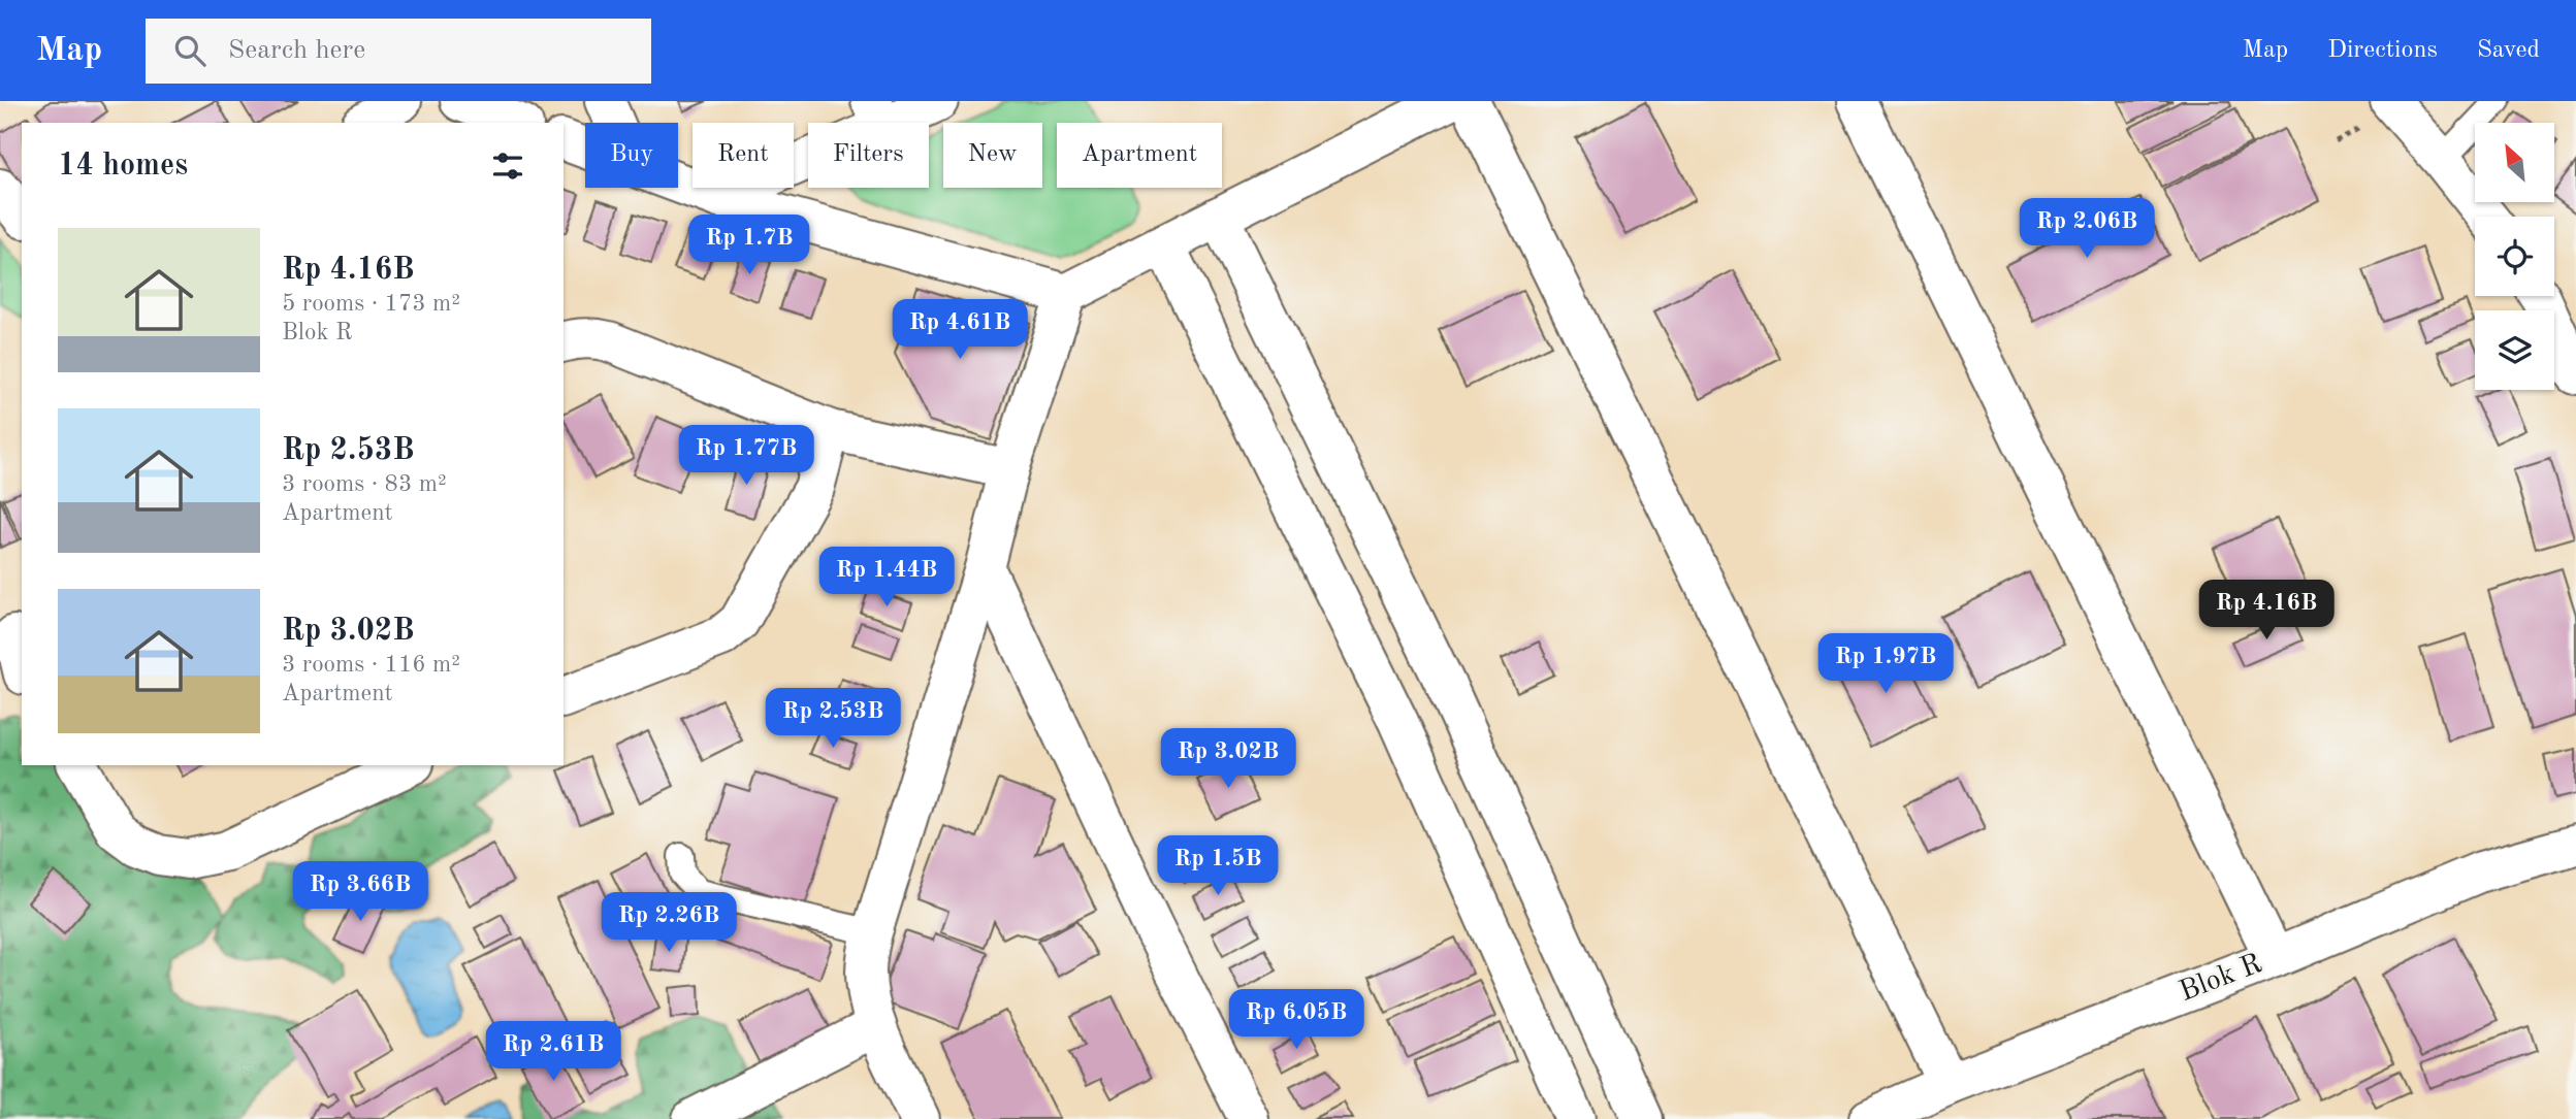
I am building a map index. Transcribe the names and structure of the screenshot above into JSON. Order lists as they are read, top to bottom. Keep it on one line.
{"streets":{"street":["Blok R"]},"north":"top left","page":{"header":"Map","search":"Search here","nav":["Map","Directions","Saved"],"chip":["Buy","Rent","Filters","New","Apartment"],"heading":"14 homes","price":["Rp 2.06B","Rp 1.7B","Rp 4.61B","Rp 1.77B","Rp 1.44B","Rp 4.16B","Rp 1.97B","Rp 2.53B","Rp 3.02B","Rp 1.5B","Rp 3.66B","Rp 2.26B","Rp 6.05B","Rp 2.61B"],"list":[{"name":"Rp 4.16B","note":"5 rooms · 173 m² · Blok R"},{"name":"Rp 2.53B","note":"3 rooms · 83 m² · Apartment"},{"name":"Rp 3.02B","note":"3 rooms · 116 m² · Apartment"}]}}
